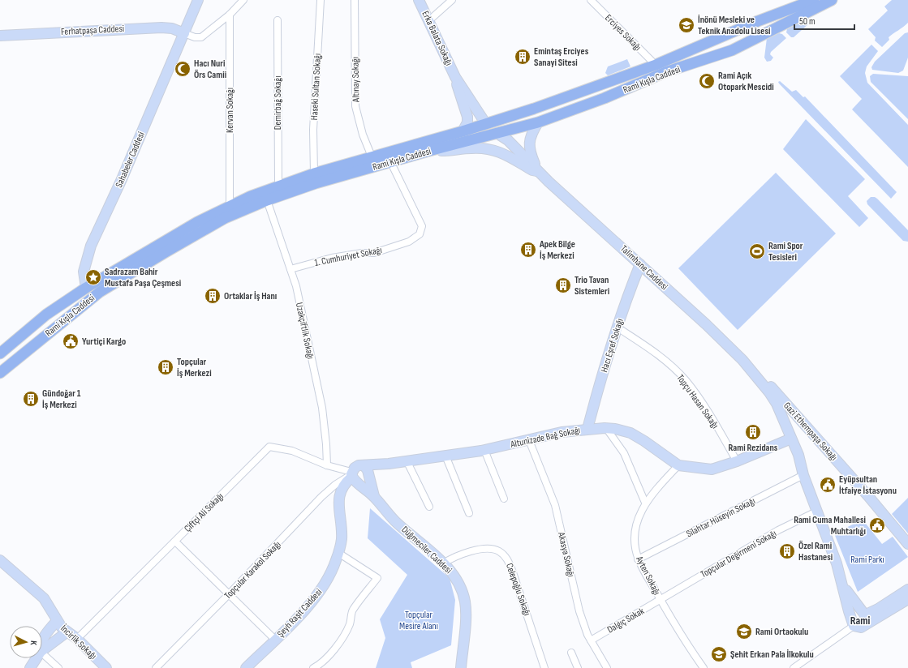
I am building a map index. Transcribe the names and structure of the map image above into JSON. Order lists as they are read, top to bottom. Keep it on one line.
{"streets":{"main road":["Rami Kışla Caddesi"],"street":["Ferhatpaşa Caddesi","Erciyes Sokağı","Erka Balata Sokağı","Altınay Sokağı","Haseki Sultan Sokağı","Demirbağ Sokağı","Kervan Sokağı","Sahabeler Caddesi","1. Cumhuriyet Sokağı","Talimhane Caddesi","Uzakçiftlik Sokağı","Hacı Eşref Sokağı","Topçu Hasan Sokağı","Gazi Ethempaşa Sokağı","Altunizade Bağ Sokağı","Çiftçi Ali Sokağı","Silahtar Hüseyin Sokağı","Düğmeciler Caddesi","Topçular Değirmeni Sokağı","Akasya Sokağı","Topçular Karakol Sokağı","Ayten Sokağı","Celepoğlu Sokağı","Şeyh Raşit Caddesi","Dalgıç Sokak","İncirlik Sokağı"]},"crossings":[["Ferhatpaşa Caddesi","Sahabeler Caddesi"],["Erciyes Sokağı","Rami Kışla Caddesi"],["Erka Balata Sokağı","Rami Kışla Caddesi"],["Altınay Sokağı","Rami Kışla Caddesi"],["Rami Kışla Caddesi","Haseki Sultan Sokağı"],["Rami Kışla Caddesi","Demirbağ Sokağı"],["Rami Kışla Caddesi","Kervan Sokağı"],["Rami Kışla Caddesi","Sahabeler Caddesi"],["Rami Kışla Caddesi","1. Cumhuriyet Sokağı"],["Rami Kışla Caddesi","Talimhane Caddesi"],["Rami Kışla Caddesi","Uzakçiftlik Sokağı"],["1. Cumhuriyet Sokağı","Uzakçiftlik Sokağı"],["Talimhane Caddesi","Hacı Eşref Sokağı"],["Talimhane Caddesi","Gazi Ethempaşa Sokağı"],["Talimhane Caddesi","Altunizade Bağ Sokağı"],["Talimhane Caddesi","Silahtar Hüseyin Sokağı"],["Talimhane Caddesi","Topçular Değirmeni Sokağı"],["Uzakçiftlik Sokağı","Çiftçi Ali Sokağı"],["Hacı Eşref Sokağı","Topçu Hasan Sokağı"],["Hacı Eşref Sokağı","Altunizade Bağ Sokağı"],["Topçu Hasan Sokağı","Altunizade Bağ Sokağı"],["Altunizade Bağ Sokağı","Akasya Sokağı"],["Altunizade Bağ Sokağı","Ayten Sokağı"],["Çiftçi Ali Sokağı","Düğmeciler Caddesi"],["Çiftçi Ali Sokağı","Topçular Karakol Sokağı"],["Çiftçi Ali Sokağı","Şeyh Raşit Caddesi"],["Çiftçi Ali Sokağı","İncirlik Sokağı"],["Silahtar Hüseyin Sokağı","Ayten Sokağı"],["Düğmeciler Caddesi","Topçular Karakol Sokağı"],["Düğmeciler Caddesi","Celepoğlu Sokağı"],["Düğmeciler Caddesi","Şeyh Raşit Caddesi"],["Topçular Değirmeni Sokağı","Ayten Sokağı"],["Topçular Değirmeni Sokağı","Dalgıç Sokak"],["Akasya Sokağı","Dalgıç Sokak"],["Topçular Karakol Sokağı","Şeyh Raşit Caddesi"],["Ayten Sokağı","Dalgıç Sokak"]],"districts":["Rami"],"parks":["Rami Parkı","Topçular Mesire Alanı"],"places":{"school or university":["İnönü Mesleki ve Teknik Anadolu Lisesi","Rami Ortaokulu","Şehit Erkan Pala İlkokulu"],"building":["Emintaş Erciyes Sanayi Sitesi","Apek Bilge İş Merkezi","Trio Tavan Sistemleri","Ortaklar İş Hanı","Topçular İş Merkezi","Gündoğar 1 İş Merkezi","Rami Rezidans","Özel Rami Hastanesi"],"mosque":["Hacı Nuri Örs Camii","Rami Açık Otopark Mescidi"],"sports":["Rami Spor Tesisleri"],"place":["Sadrazam Bahir Mustafa Paşa Çeşmesi"],"public building":["Yurtiçi Kargo","Eyüpsultan İtfaiye İstasyonu","Rami Cuma Mahallesi Muhtarlığı"]},"scale_bar":"50 m","north":"right"}
